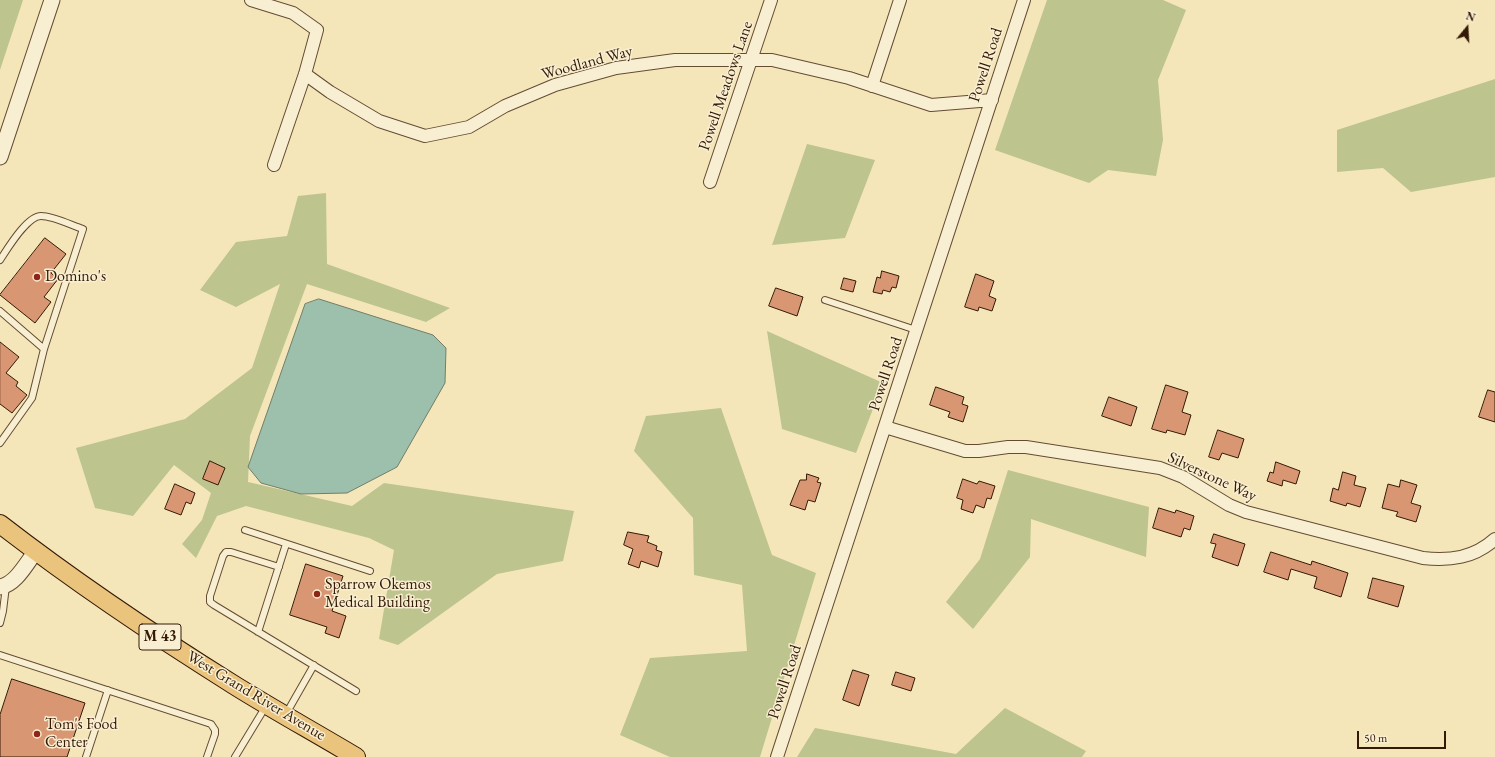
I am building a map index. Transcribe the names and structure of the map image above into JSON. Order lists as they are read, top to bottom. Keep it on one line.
{"streets":{"main road":["M 43","West Grand River Avenue"],"street":["Woodland Way","Powell Road","Powell Meadows Lane","Silverstone Way"]},"crossings":[["Woodland Way","Powell Road"],["Woodland Way","Powell Meadows Lane"],["Powell Road","Silverstone Way"]],"places":["Domino's","Sparrow Okemos Medical Building","Tom's Food Center"],"scale_bar":"50 m","north":"top"}
